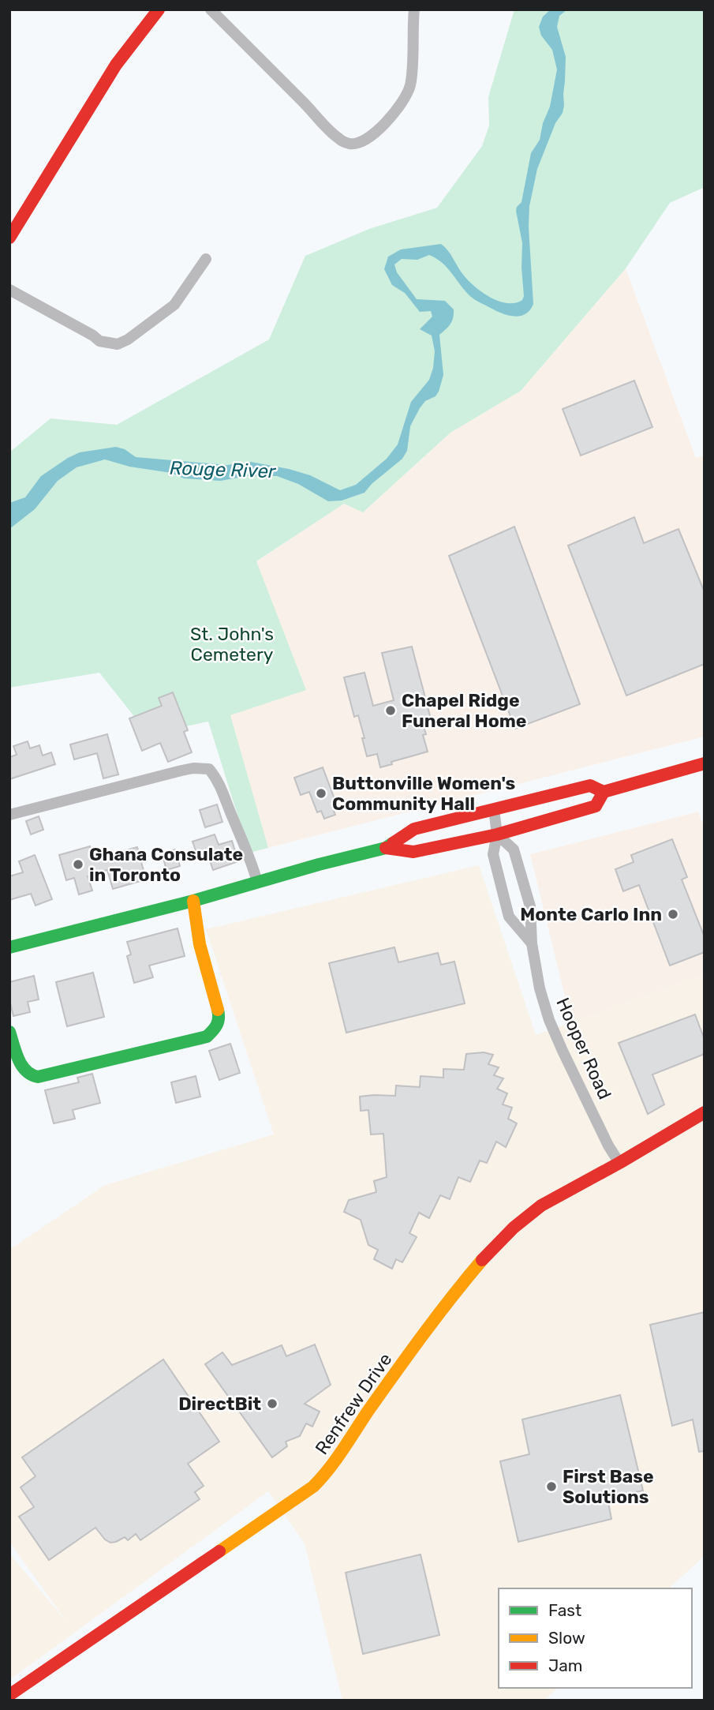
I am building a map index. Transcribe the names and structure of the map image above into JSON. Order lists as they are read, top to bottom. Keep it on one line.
{"streets":{"street":["Hooper Road","Renfrew Drive"]},"crossings":[["Hooper Road","Renfrew Drive"]],"water":["Rouge River"],"parks":["St. John's Cemetery"],"places":["Chapel Ridge Funeral Home","Buttonville Women's Community Hall","Ghana Consulate in Toronto","Monte Carlo Inn","DirectBit","First Base Solutions"],"legend":["Fast","Slow","Jam"]}
